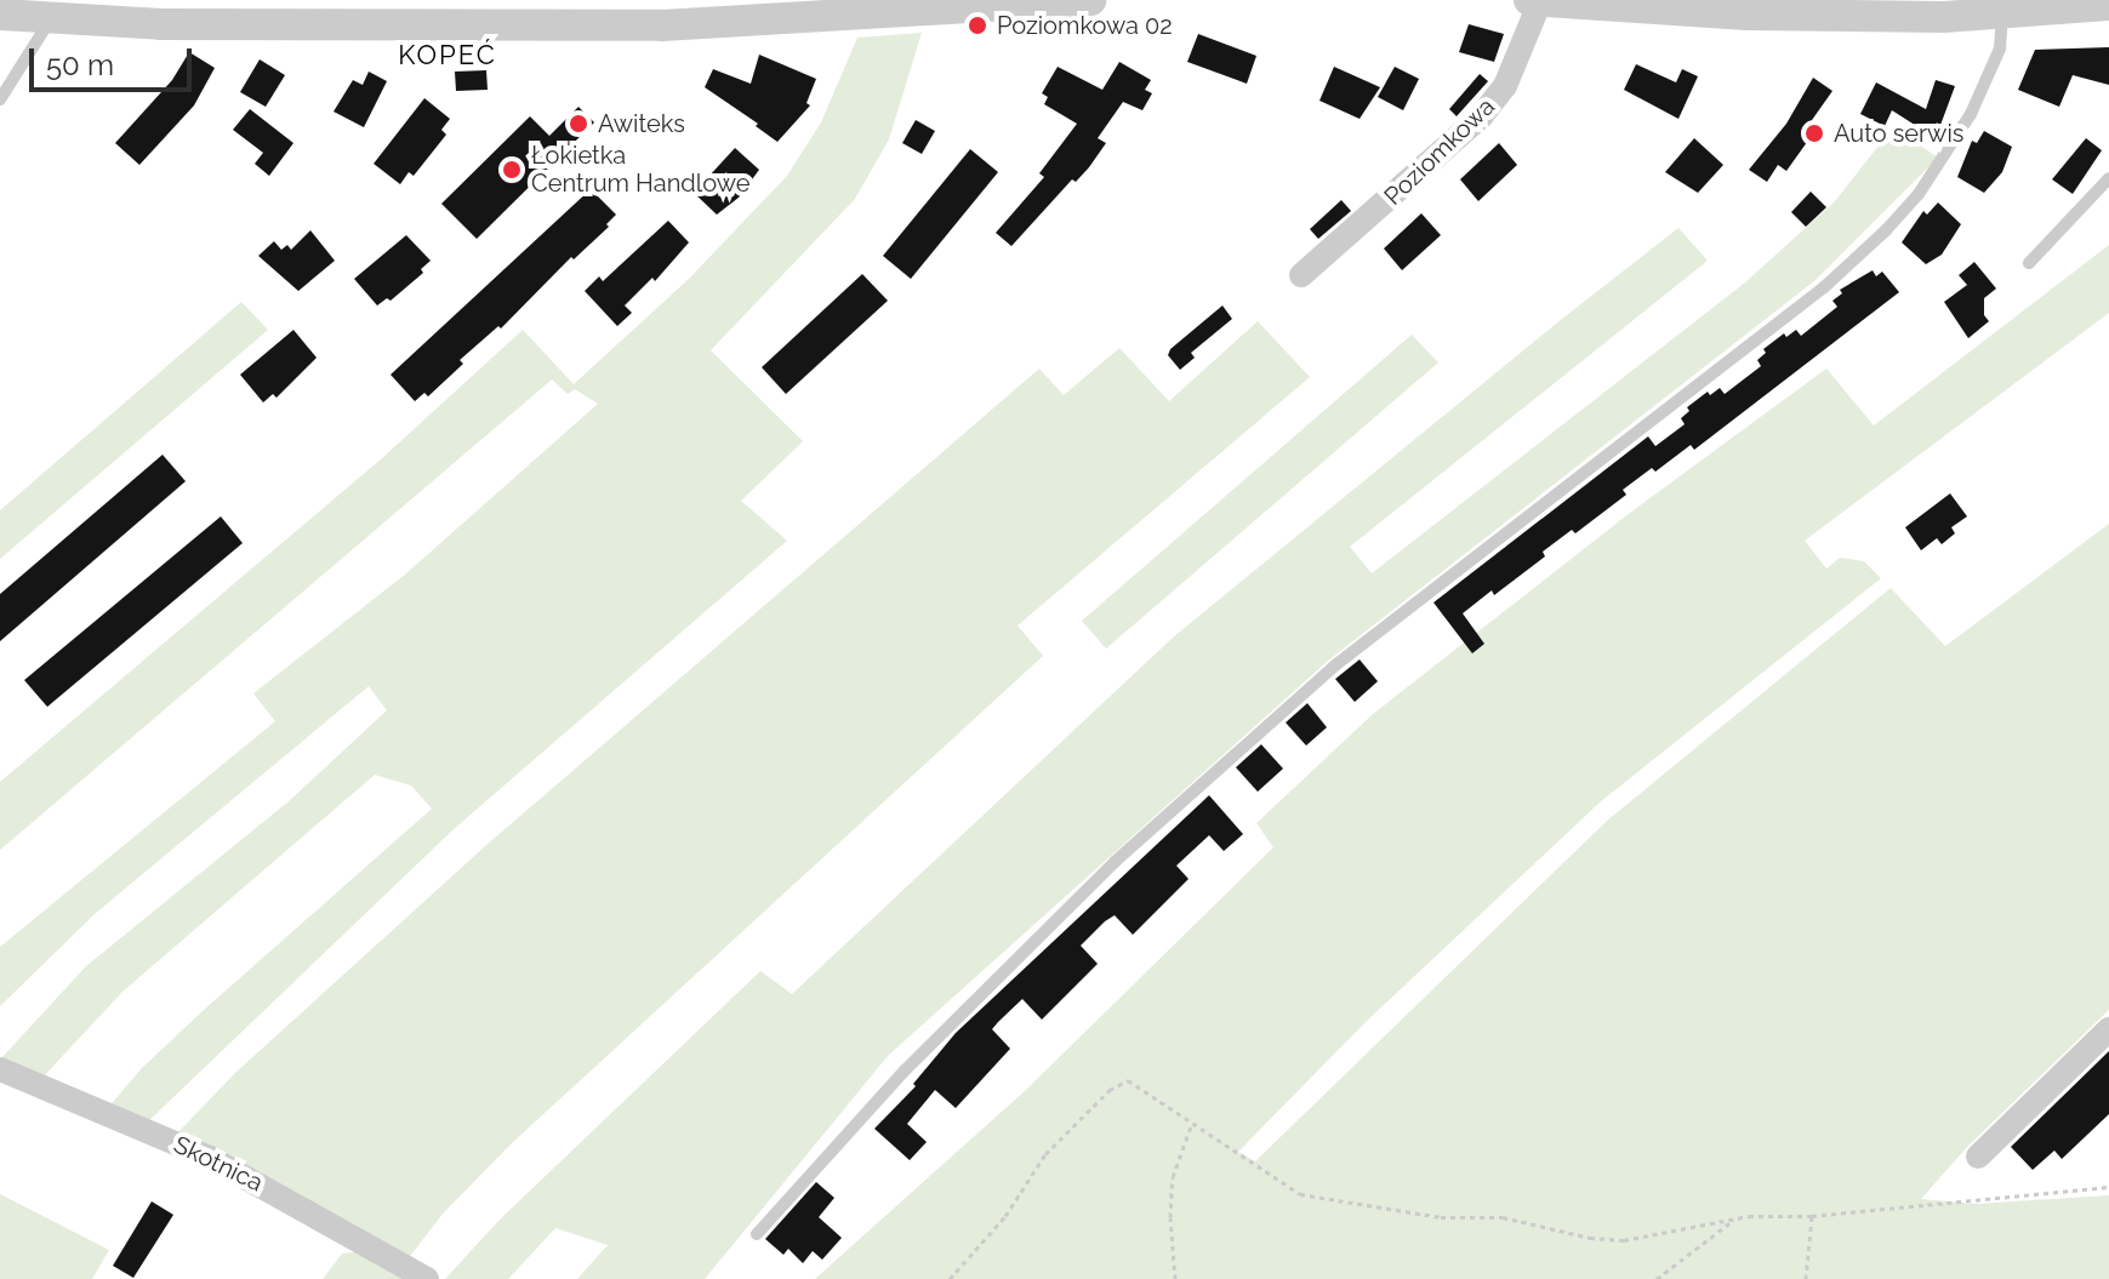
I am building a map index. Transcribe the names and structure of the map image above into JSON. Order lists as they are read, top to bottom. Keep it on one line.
{"streets":{"street":["Poziomkowa","Skotnica"]},"districts":["KOPEĆ"],"places":["Poziomkowa 02","Awiteks","Auto serwis","Łokietka Centrum Handlowe"],"scale_bar":"50 m"}
